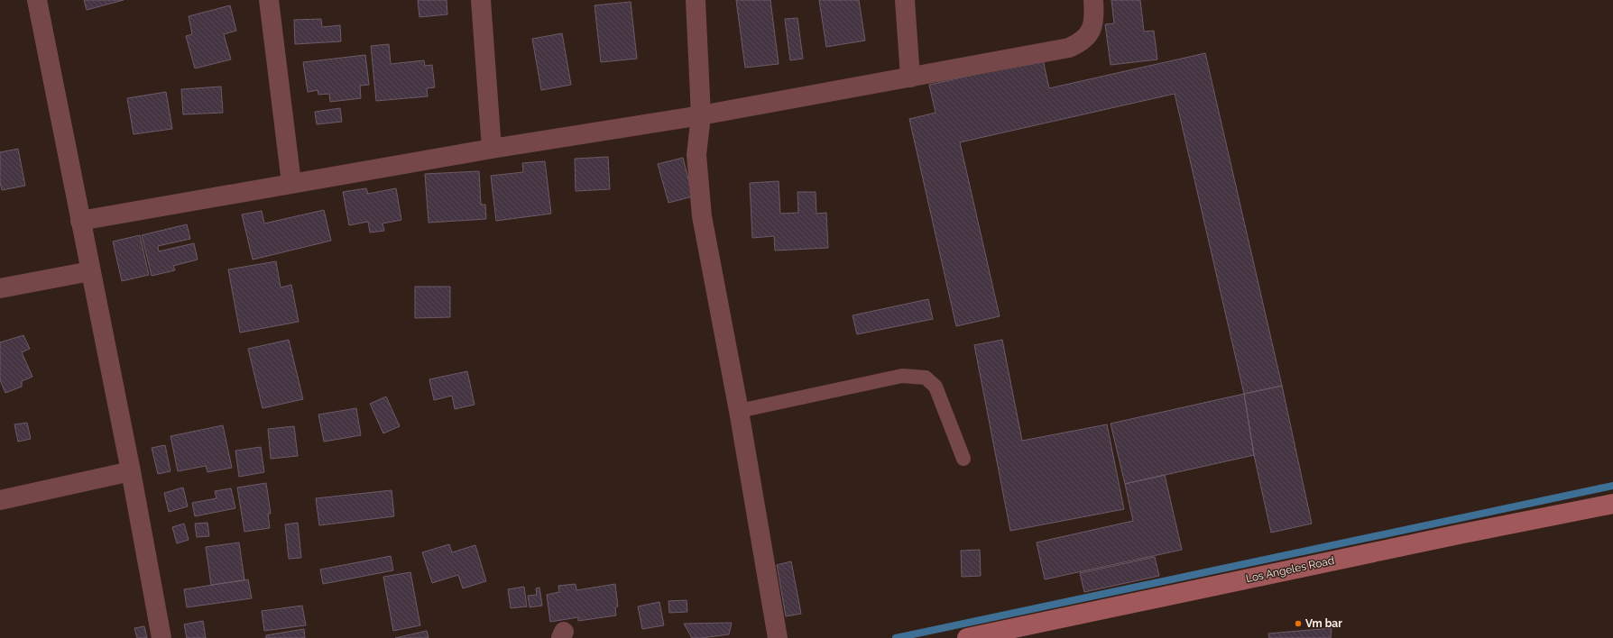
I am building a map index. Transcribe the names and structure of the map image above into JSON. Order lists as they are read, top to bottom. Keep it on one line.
{"streets":{"main road":["Los Angeles Road"]},"places":["Vm bar"]}
